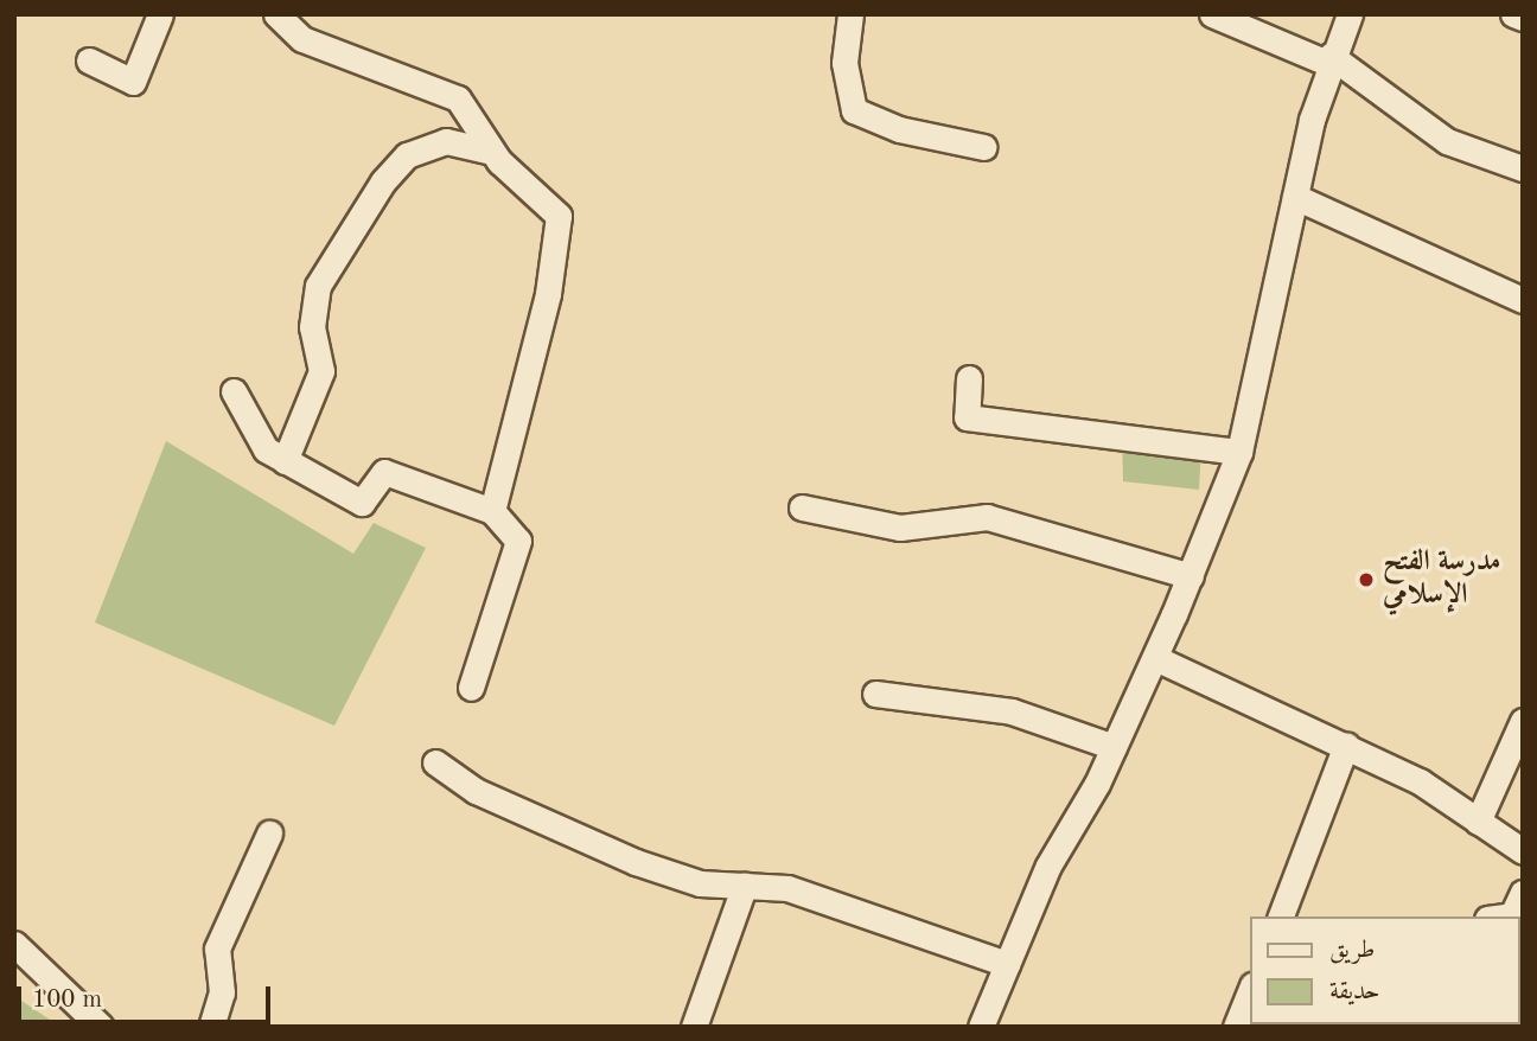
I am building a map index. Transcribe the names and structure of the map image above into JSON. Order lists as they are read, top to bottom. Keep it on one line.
{"places":["مدرسة الفتح الإسلامي"],"legend":["طريق","حديقة"],"scale_bar":"100 m"}
